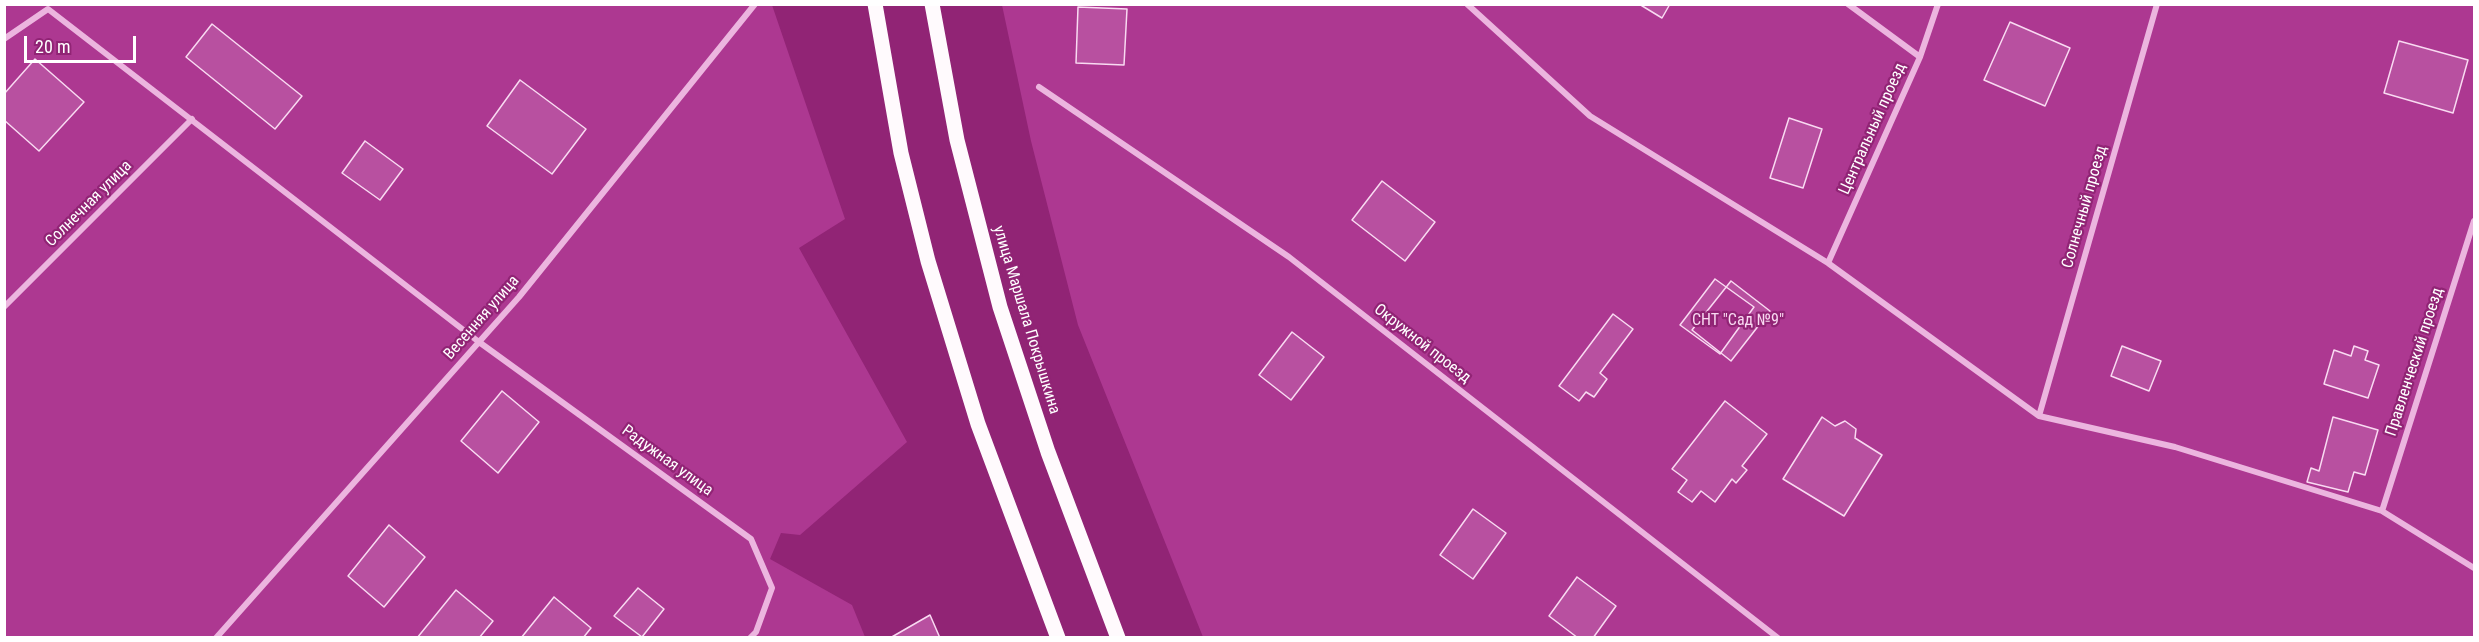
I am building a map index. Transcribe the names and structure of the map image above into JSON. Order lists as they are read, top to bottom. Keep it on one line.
{"streets":{"main road":["улица Маршала Покрышкина"],"street":["Центральный проезд","Солнечная улица","Солнечный проезд","Весенняя улица","Окружной проезд","Правленческий проезд","Радужная улица"]},"crossings":[["Солнечная улица","Радужная улица"],["Весенняя улица","Радужная улица"]],"parks":["СНТ \"Сад №9\""],"scale_bar":"20 m"}
